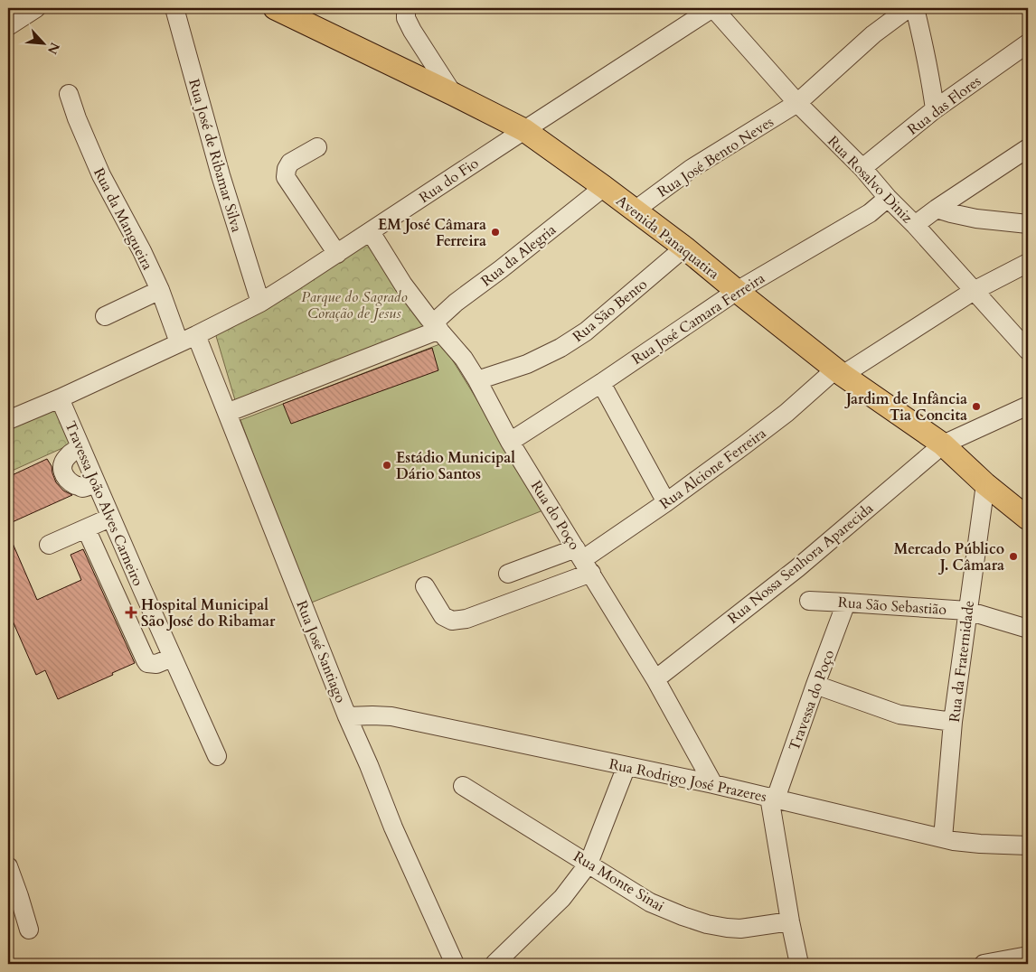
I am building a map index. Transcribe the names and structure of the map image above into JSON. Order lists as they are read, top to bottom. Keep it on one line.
{"streets":{"main road":["Avenida Panaquatira"],"street":["Rua das Flores","Rua José de Ribamar Silva","Rua José Bento Neves","Rua Rosalvo Diniz","Rua do Fio","Rua da Mangueira","Rua da Alegria","Rua São Bento","Rua José Camara Ferreira","Rua Alcione Ferreira","Travessa João Alves Carneiro","Rua do Poço","Rua Nossa Senhora Aparecida","Rua São Sebastião","Rua José Santiago","Rua da Fraternidade","Travessa do Poço","Rua Rodrigo José Prazeres","Rua Monte Sinai"]},"crossings":[["Rua das Flores","Rua Rosalvo Diniz"],["Rua José de Ribamar Silva","Rua do Fio"],["Rua José Bento Neves","Rua Rosalvo Diniz"],["Rua José Bento Neves","Avenida Panaquatira"],["Rua Rosalvo Diniz","Rua do Fio"],["Rua Rosalvo Diniz","Rua José Camara Ferreira"],["Rua Rosalvo Diniz","Rua Alcione Ferreira"],["Rua do Fio","Rua da Mangueira"],["Rua do Fio","Avenida Panaquatira"],["Rua do Fio","Travessa João Alves Carneiro"],["Rua do Fio","Rua do Poço"],["Rua do Fio","Rua José Santiago"],["Avenida Panaquatira","Rua da Alegria"],["Avenida Panaquatira","Rua São Bento"],["Avenida Panaquatira","Rua José Camara Ferreira"],["Avenida Panaquatira","Rua Alcione Ferreira"],["Avenida Panaquatira","Rua Nossa Senhora Aparecida"],["Avenida Panaquatira","Rua da Fraternidade"],["Rua da Alegria","Rua do Poço"],["Rua São Bento","Rua do Poço"],["Rua José Camara Ferreira","Rua do Poço"],["Rua Alcione Ferreira","Rua do Poço"],["Rua do Poço","Rua Nossa Senhora Aparecida"],["Rua do Poço","Rua Rodrigo José Prazeres"],["Rua São Sebastião","Rua da Fraternidade"],["Rua São Sebastião","Travessa do Poço"],["Rua José Santiago","Rua Rodrigo José Prazeres"],["Rua da Fraternidade","Rua Rodrigo José Prazeres"],["Travessa do Poço","Rua Rodrigo José Prazeres"],["Travessa do Poço","Rua Monte Sinai"]],"parks":["Parque do Sagrado Coração de Jesus"],"places":{"other":["EM José Câmara Ferreira","Jardim de Infância Tia Concita","Estádio Municipal Dário Santos","Mercado Público J. Câmara"],"health":["Hospital Municipal São José do Ribamar"]},"north":"bottom right"}
